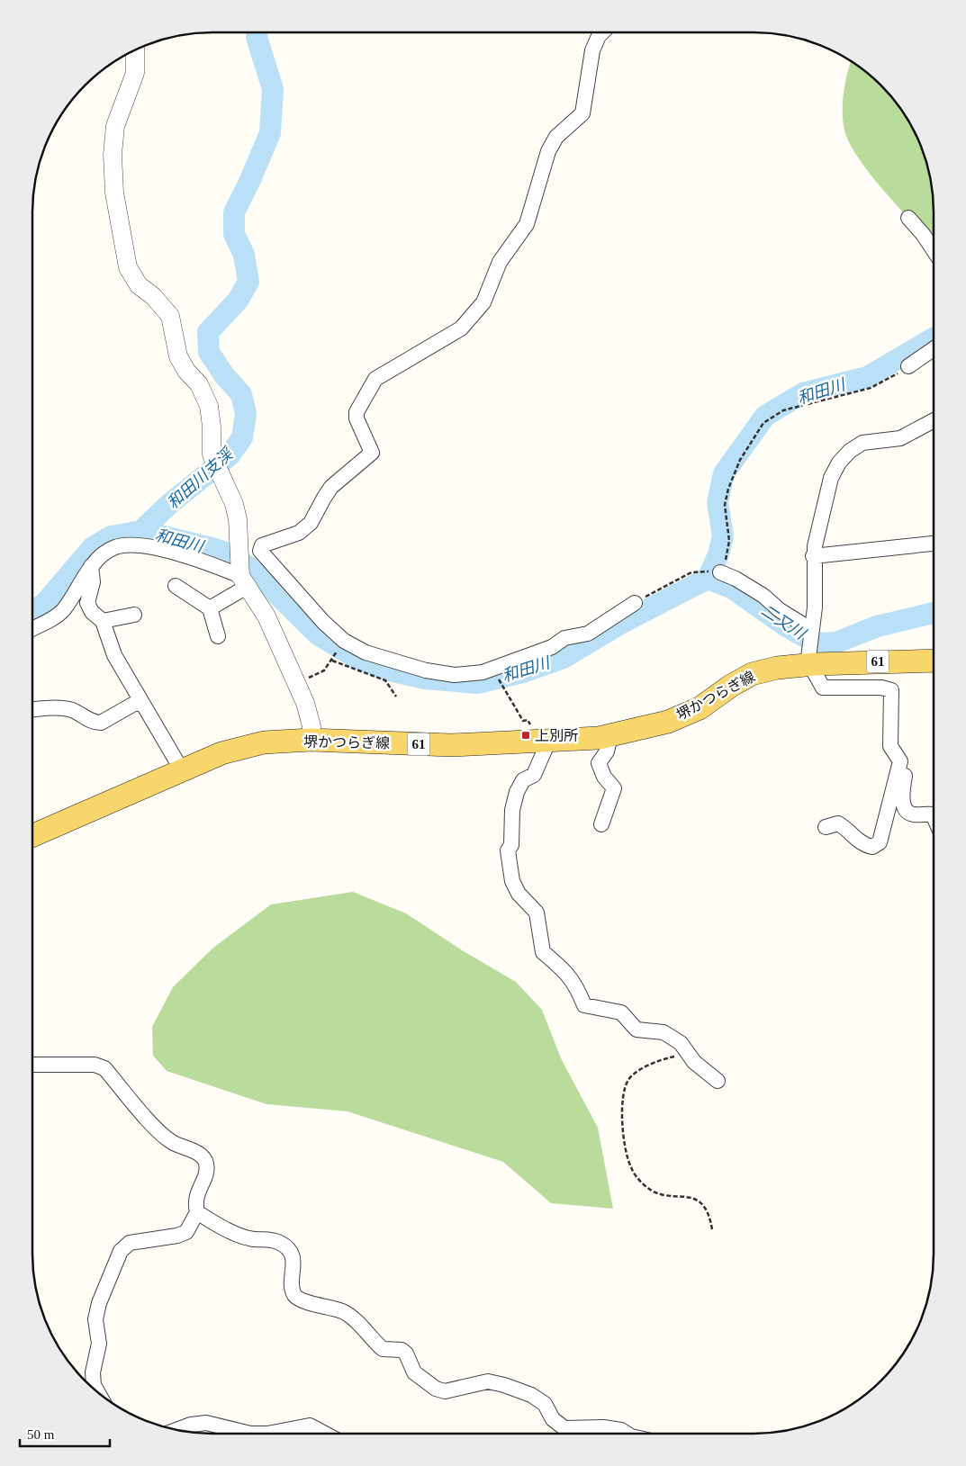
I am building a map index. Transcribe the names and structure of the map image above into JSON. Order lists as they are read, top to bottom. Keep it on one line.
{"streets":{"main road":["61","堺かつらぎ線"]},"water":["和田川","和田川支渓","二又川"],"places":{"transit":["上別所"]},"scale_bar":"50 m"}
